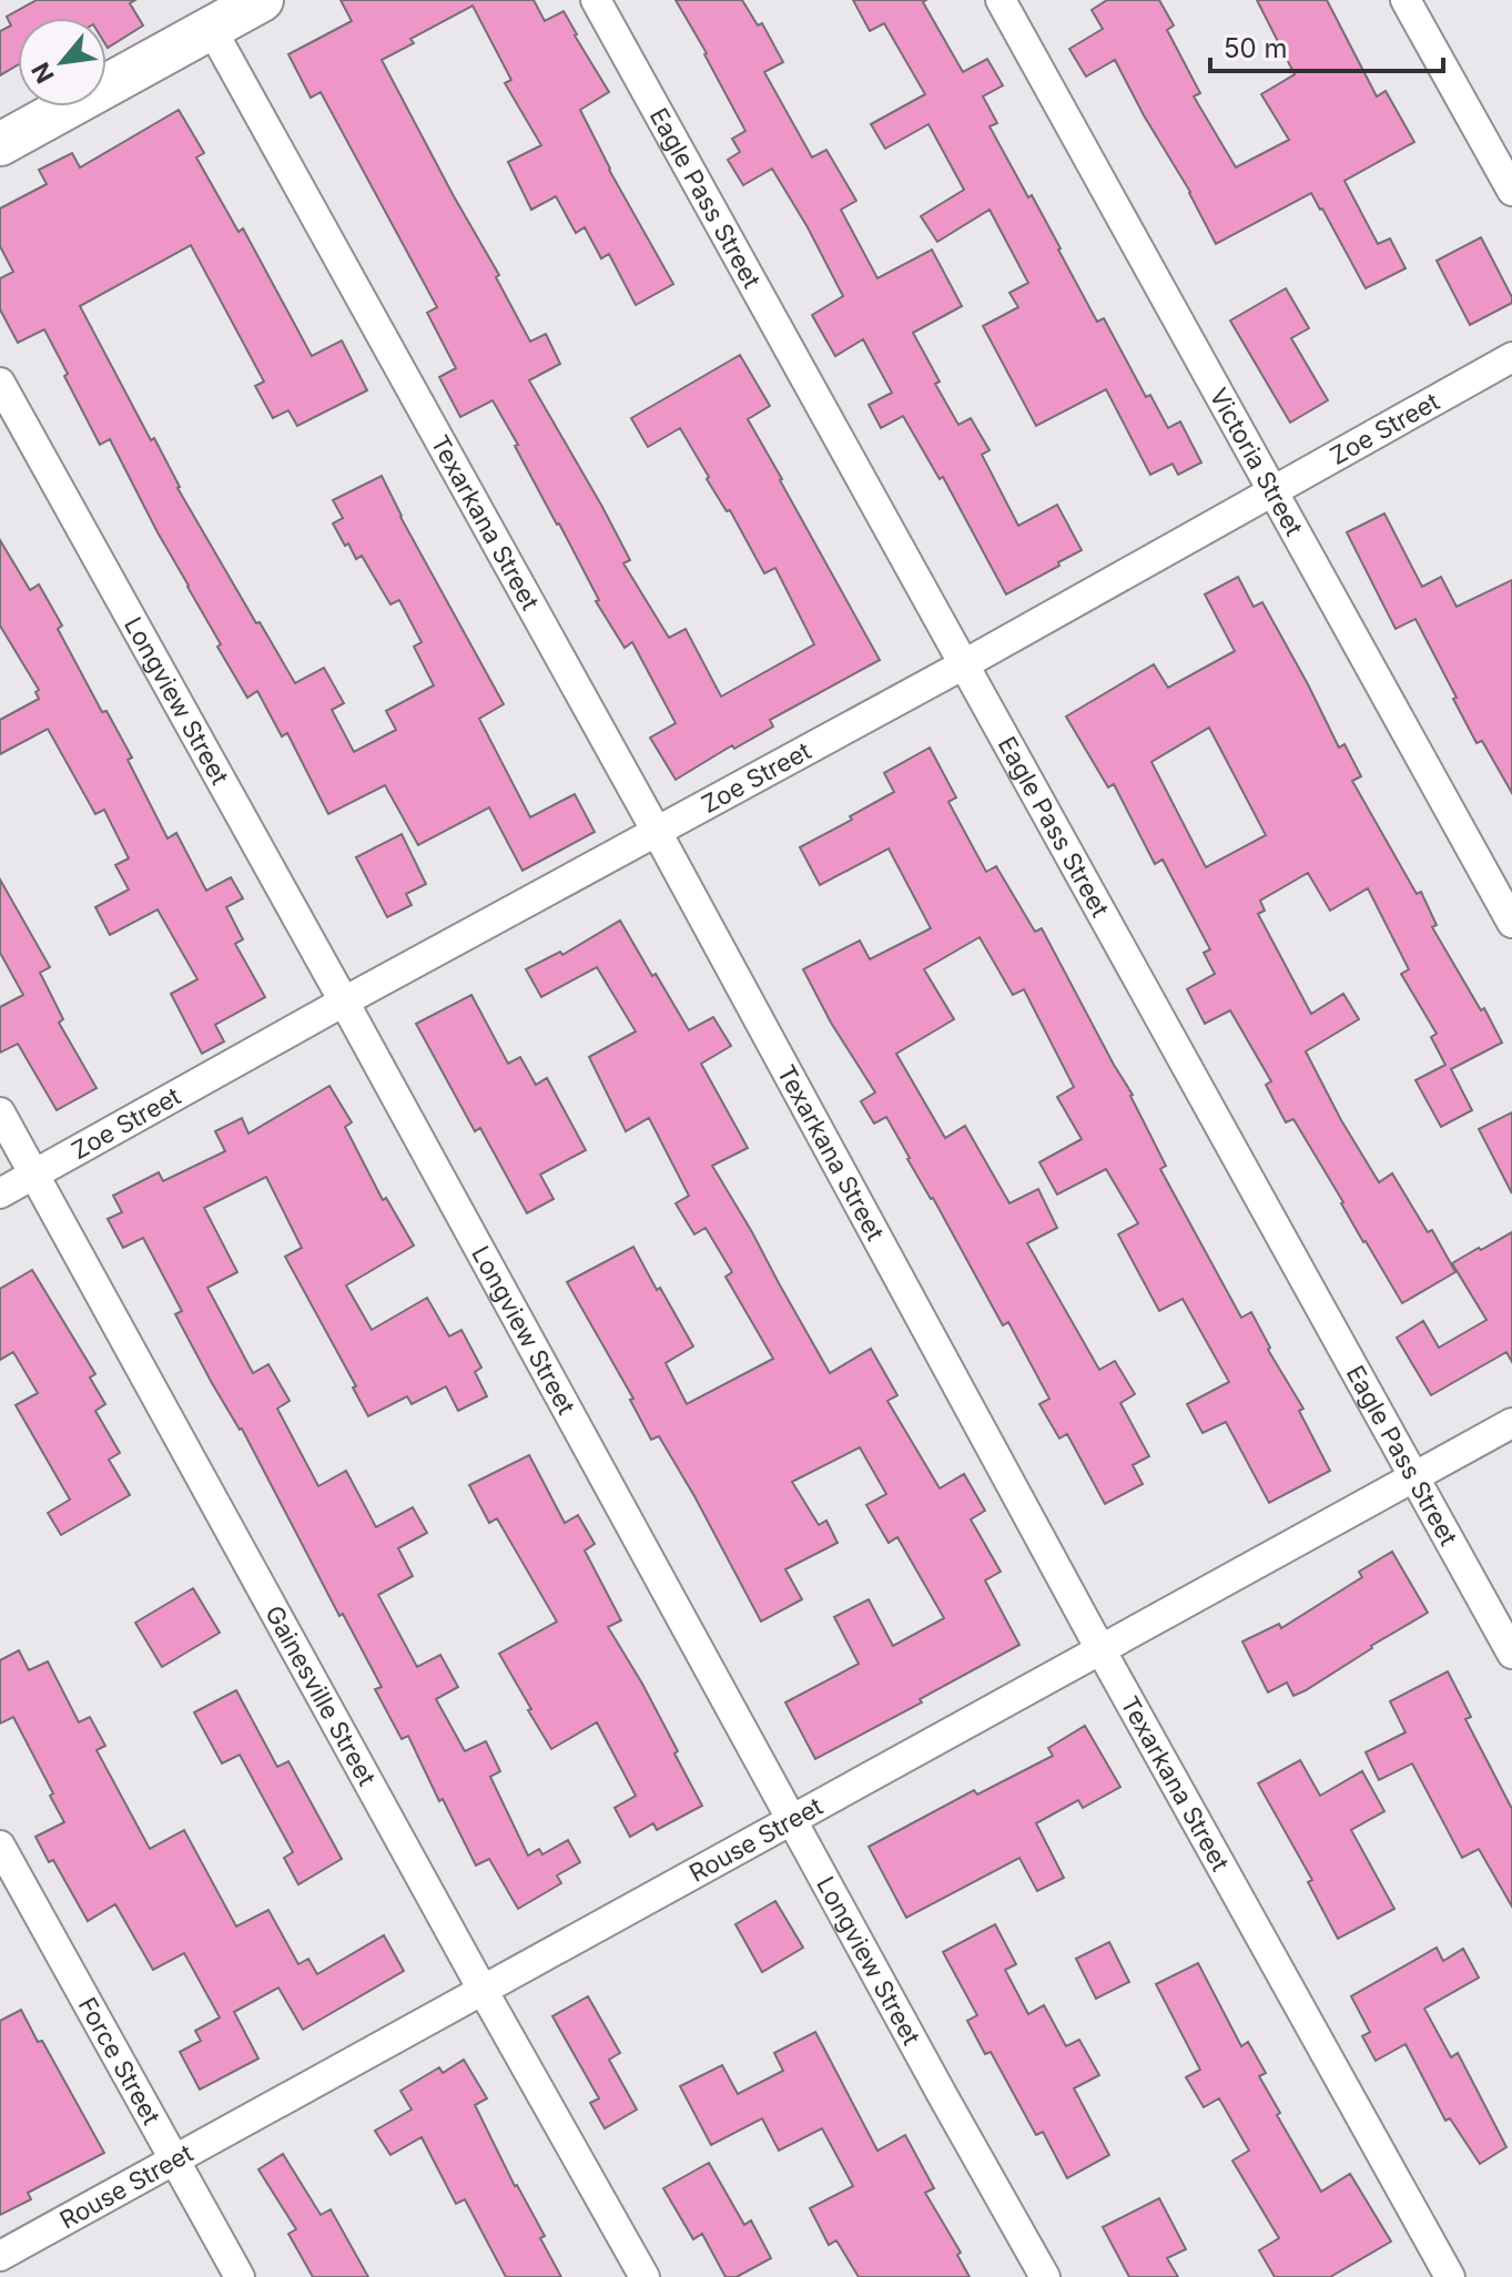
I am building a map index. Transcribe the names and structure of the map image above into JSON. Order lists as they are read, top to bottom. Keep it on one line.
{"streets":{"street":["Eagle Pass Street","Zoe Street","Victoria Street","Texarkana Street","Longview Street","Gainesville Street","Rouse Street","Force Street"]},"crossings":[["Eagle Pass Street","Zoe Street"],["Eagle Pass Street","Rouse Street"],["Zoe Street","Victoria Street"],["Zoe Street","Texarkana Street"],["Zoe Street","Longview Street"],["Zoe Street","Gainesville Street"],["Texarkana Street","Rouse Street"],["Longview Street","Rouse Street"],["Gainesville Street","Rouse Street"],["Rouse Street","Force Street"]],"scale_bar":"50 m","north":"bottom left"}
